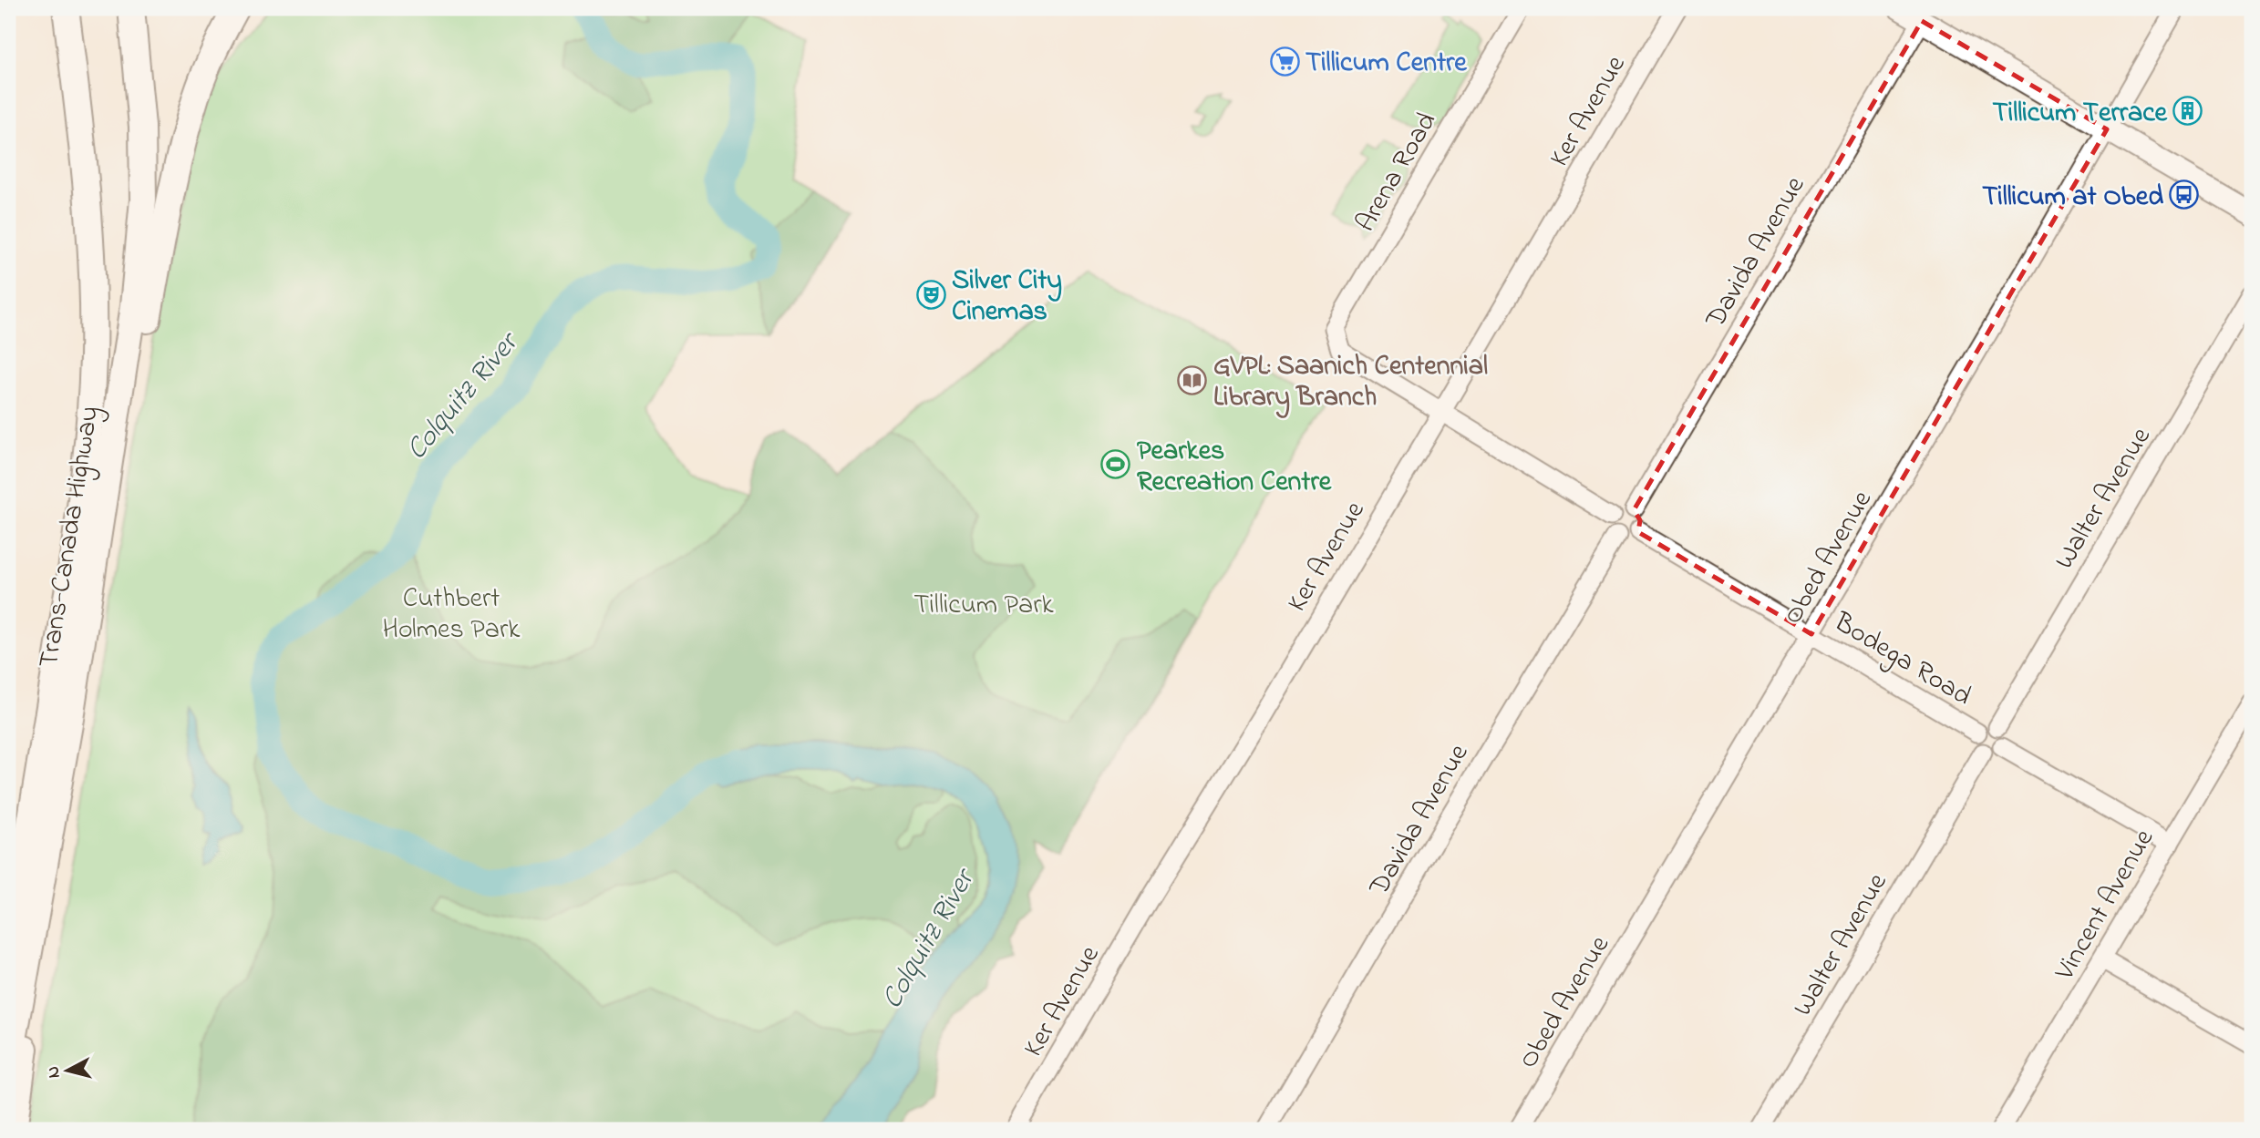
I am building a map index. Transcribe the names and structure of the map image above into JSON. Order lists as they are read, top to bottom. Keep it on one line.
{"streets":{"highway":["Trans-Canada Highway"],"street":["Ker Avenue","Arena Road","Davida Avenue","Walter Avenue","Obed Avenue","Bodega Road","Vincent Avenue"]},"crossings":[["Ker Avenue","Arena Road"],["Davida Avenue","Bodega Road"],["Walter Avenue","Bodega Road"],["Obed Avenue","Bodega Road"]],"water":["Colquitz River"],"parks":["Cuthbert Holmes Park","Tillicum Park"],"places":{"supermarket":["Tillicum Centre"],"building":["Tillicum Terrace"],"bus stop":["Tillicum at Obed"],"theatre":["Silver City Cinemas"],"library":["GVPL: Saanich Centennial Library Branch"],"sports":["Pearkes Recreation Centre"]},"north":"left"}
